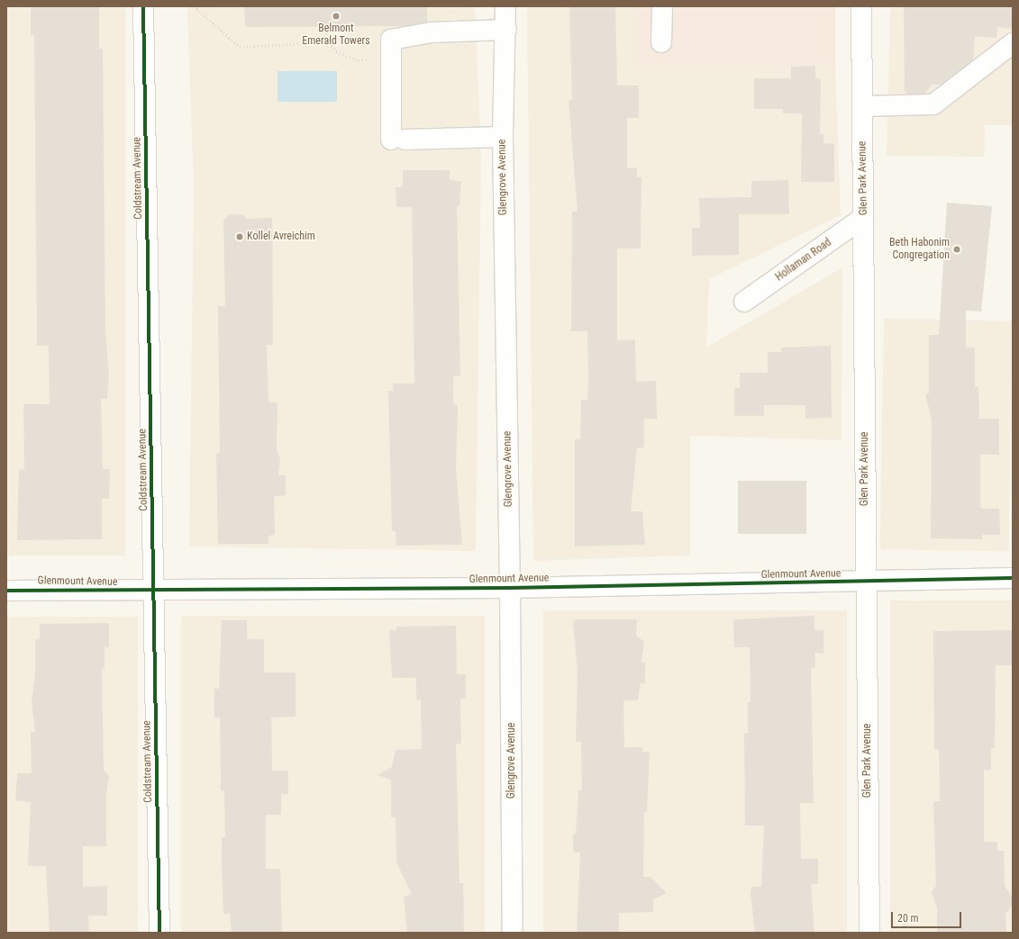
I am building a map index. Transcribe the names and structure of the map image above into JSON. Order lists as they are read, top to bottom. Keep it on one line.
{"streets":{"street":["Glengrove Avenue","Coldstream Avenue","Glen Park Avenue","Hollaman Road","Glenmount Avenue"]},"crossings":[["Glengrove Avenue","Glenmount Avenue"],["Coldstream Avenue","Glenmount Avenue"],["Glen Park Avenue","Hollaman Road"],["Glen Park Avenue","Glenmount Avenue"]],"places":["Belmont Emerald Towers","Kollel Avreichim","Beth Habonim Congregation"],"scale_bar":"20 m"}
